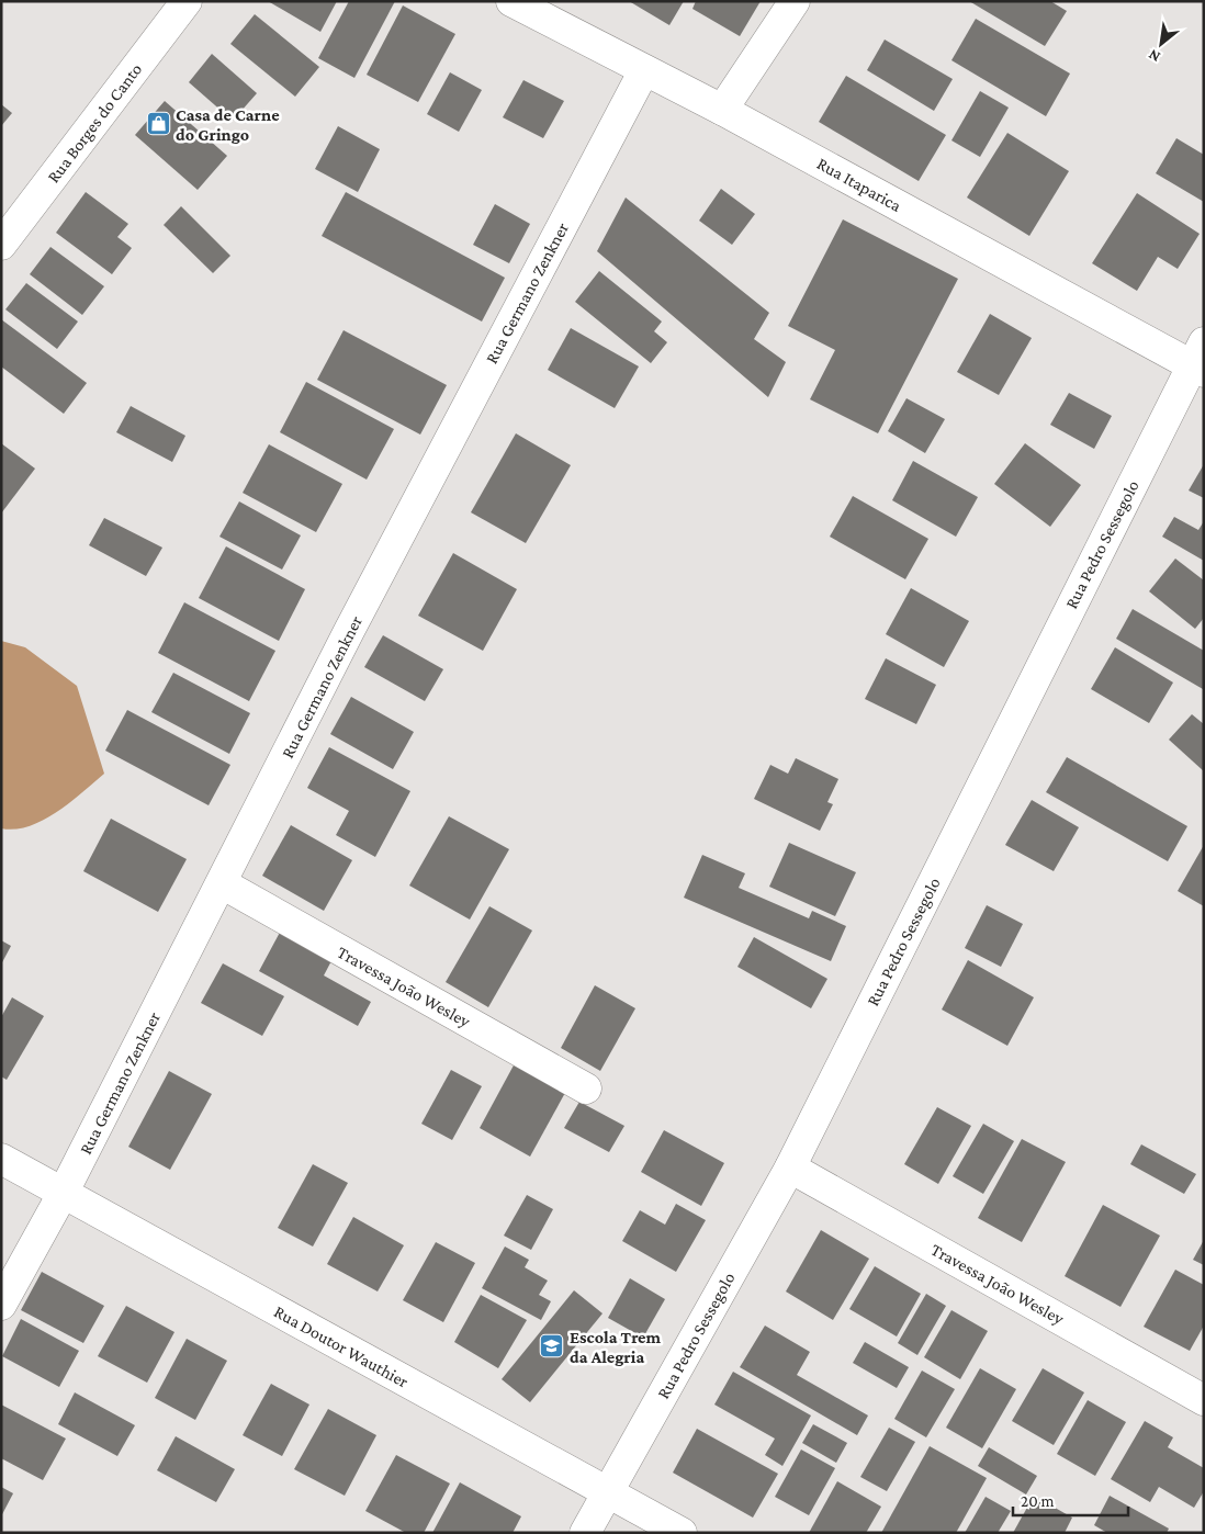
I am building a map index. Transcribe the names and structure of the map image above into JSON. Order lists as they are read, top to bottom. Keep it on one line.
{"streets":{"street":["Rua Borges do Canto","Rua Itaparica","Rua Germano Zenkner","Rua Pedro Sessegolo","Travessa João Wesley","Rua Doutor Wauthier"]},"crossings":[["Rua Itaparica","Rua Germano Zenkner"],["Rua Itaparica","Rua Pedro Sessegolo"],["Rua Germano Zenkner","Travessa João Wesley"],["Rua Germano Zenkner","Rua Doutor Wauthier"],["Rua Pedro Sessegolo","Travessa João Wesley"],["Rua Pedro Sessegolo","Rua Doutor Wauthier"]],"places":{"shop":["Casa de Carne do Gringo"],"school or university":["Escola Trem da Alegria"]},"scale_bar":"20 m","north":"bottom left"}
